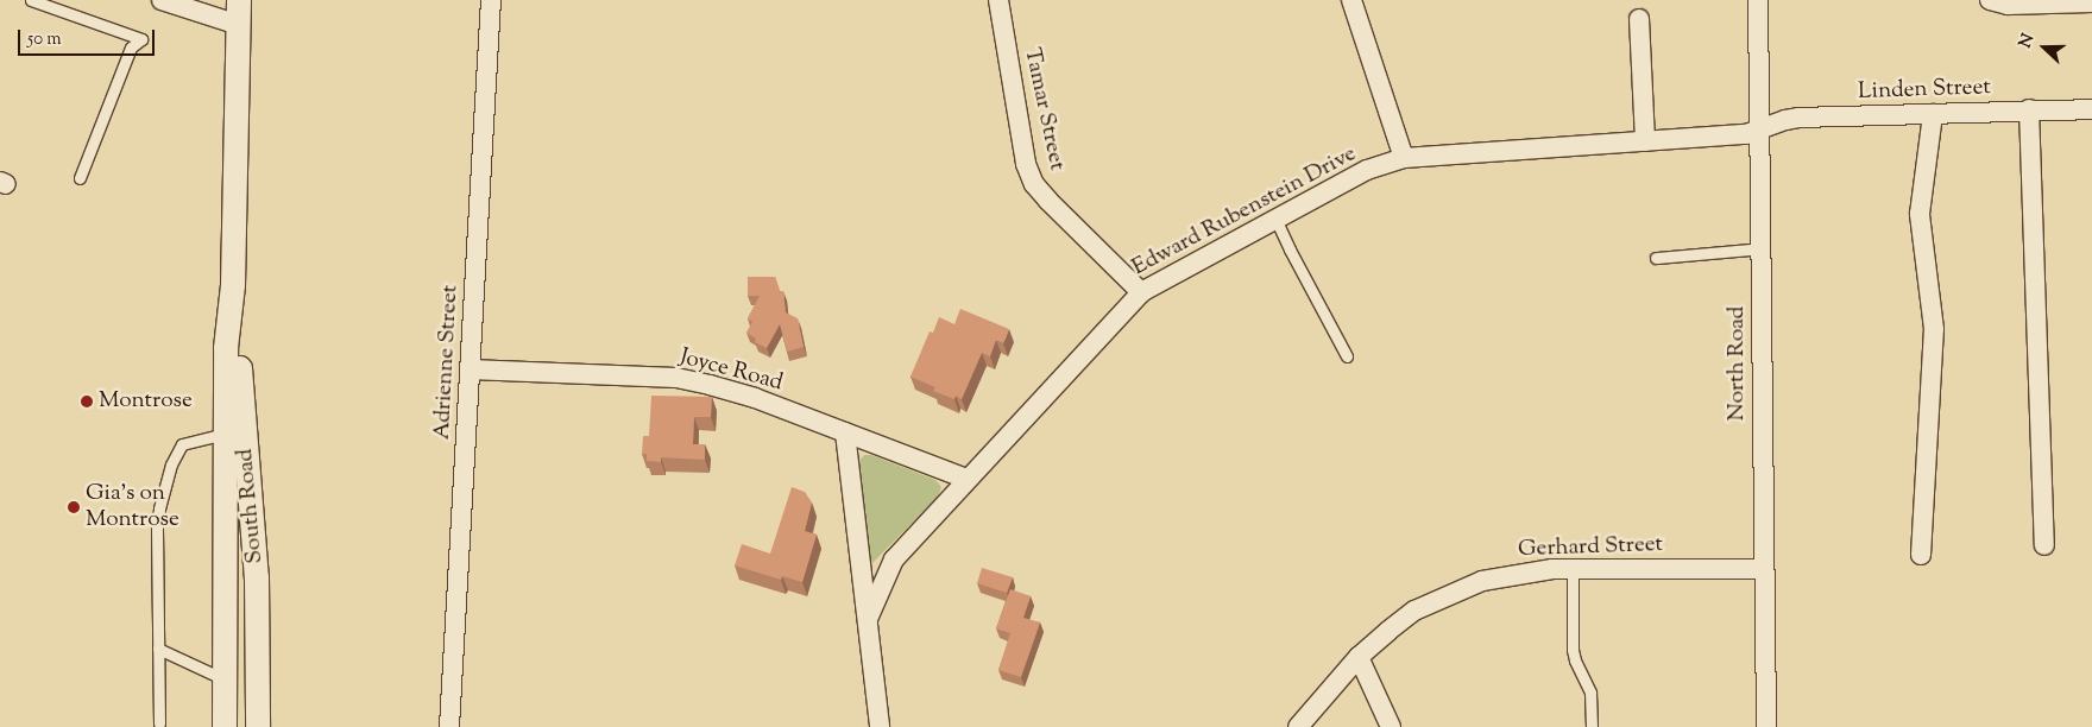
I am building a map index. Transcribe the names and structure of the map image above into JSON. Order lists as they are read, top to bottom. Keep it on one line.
{"streets":{"street":["Linden Street","Tamar Street","Edward Rubenstein Drive","Adrienne Street","North Road","Joyce Road","South Road","Gerhard Street"]},"crossings":[["Linden Street","Edward Rubenstein Drive"],["Linden Street","North Road"],["Tamar Street","Edward Rubenstein Drive"],["Edward Rubenstein Drive","North Road"],["Edward Rubenstein Drive","Joyce Road"],["Adrienne Street","Joyce Road"],["North Road","Gerhard Street"]],"places":["Montrose","Gia's on Montrose"],"scale_bar":"50 m","north":"left"}
